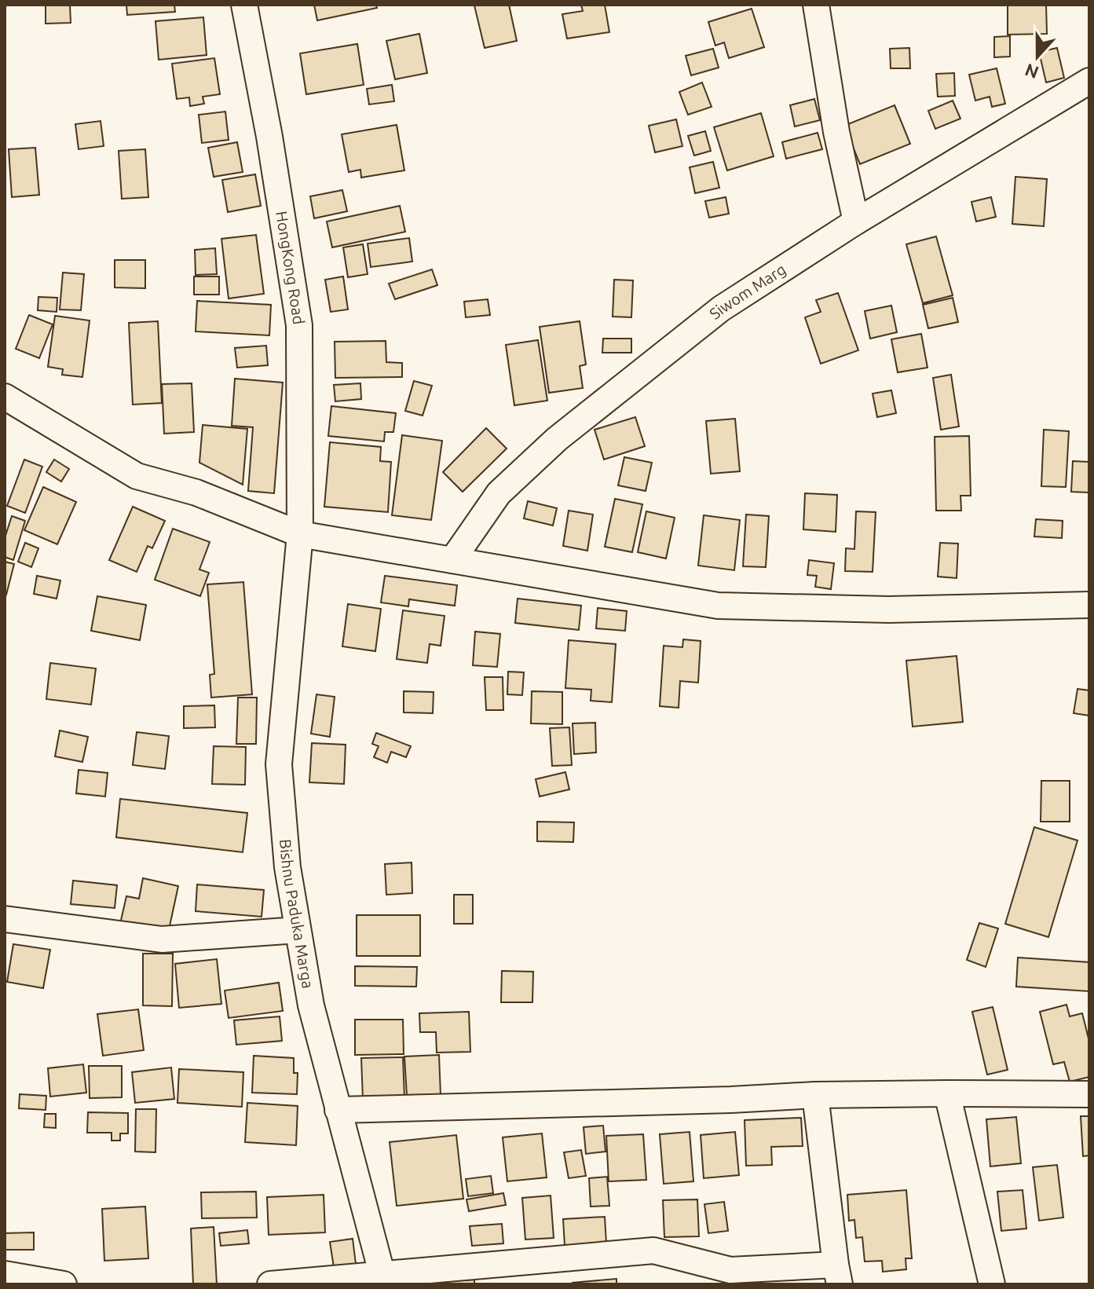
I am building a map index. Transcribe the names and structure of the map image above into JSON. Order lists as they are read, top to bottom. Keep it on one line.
{"streets":{"street":["HongKong Road","Siwom Marg","Bishnu Paduka Marga"]},"crossings":[["HongKong Road","Bishnu Paduka Marga"]],"north":"bottom"}
